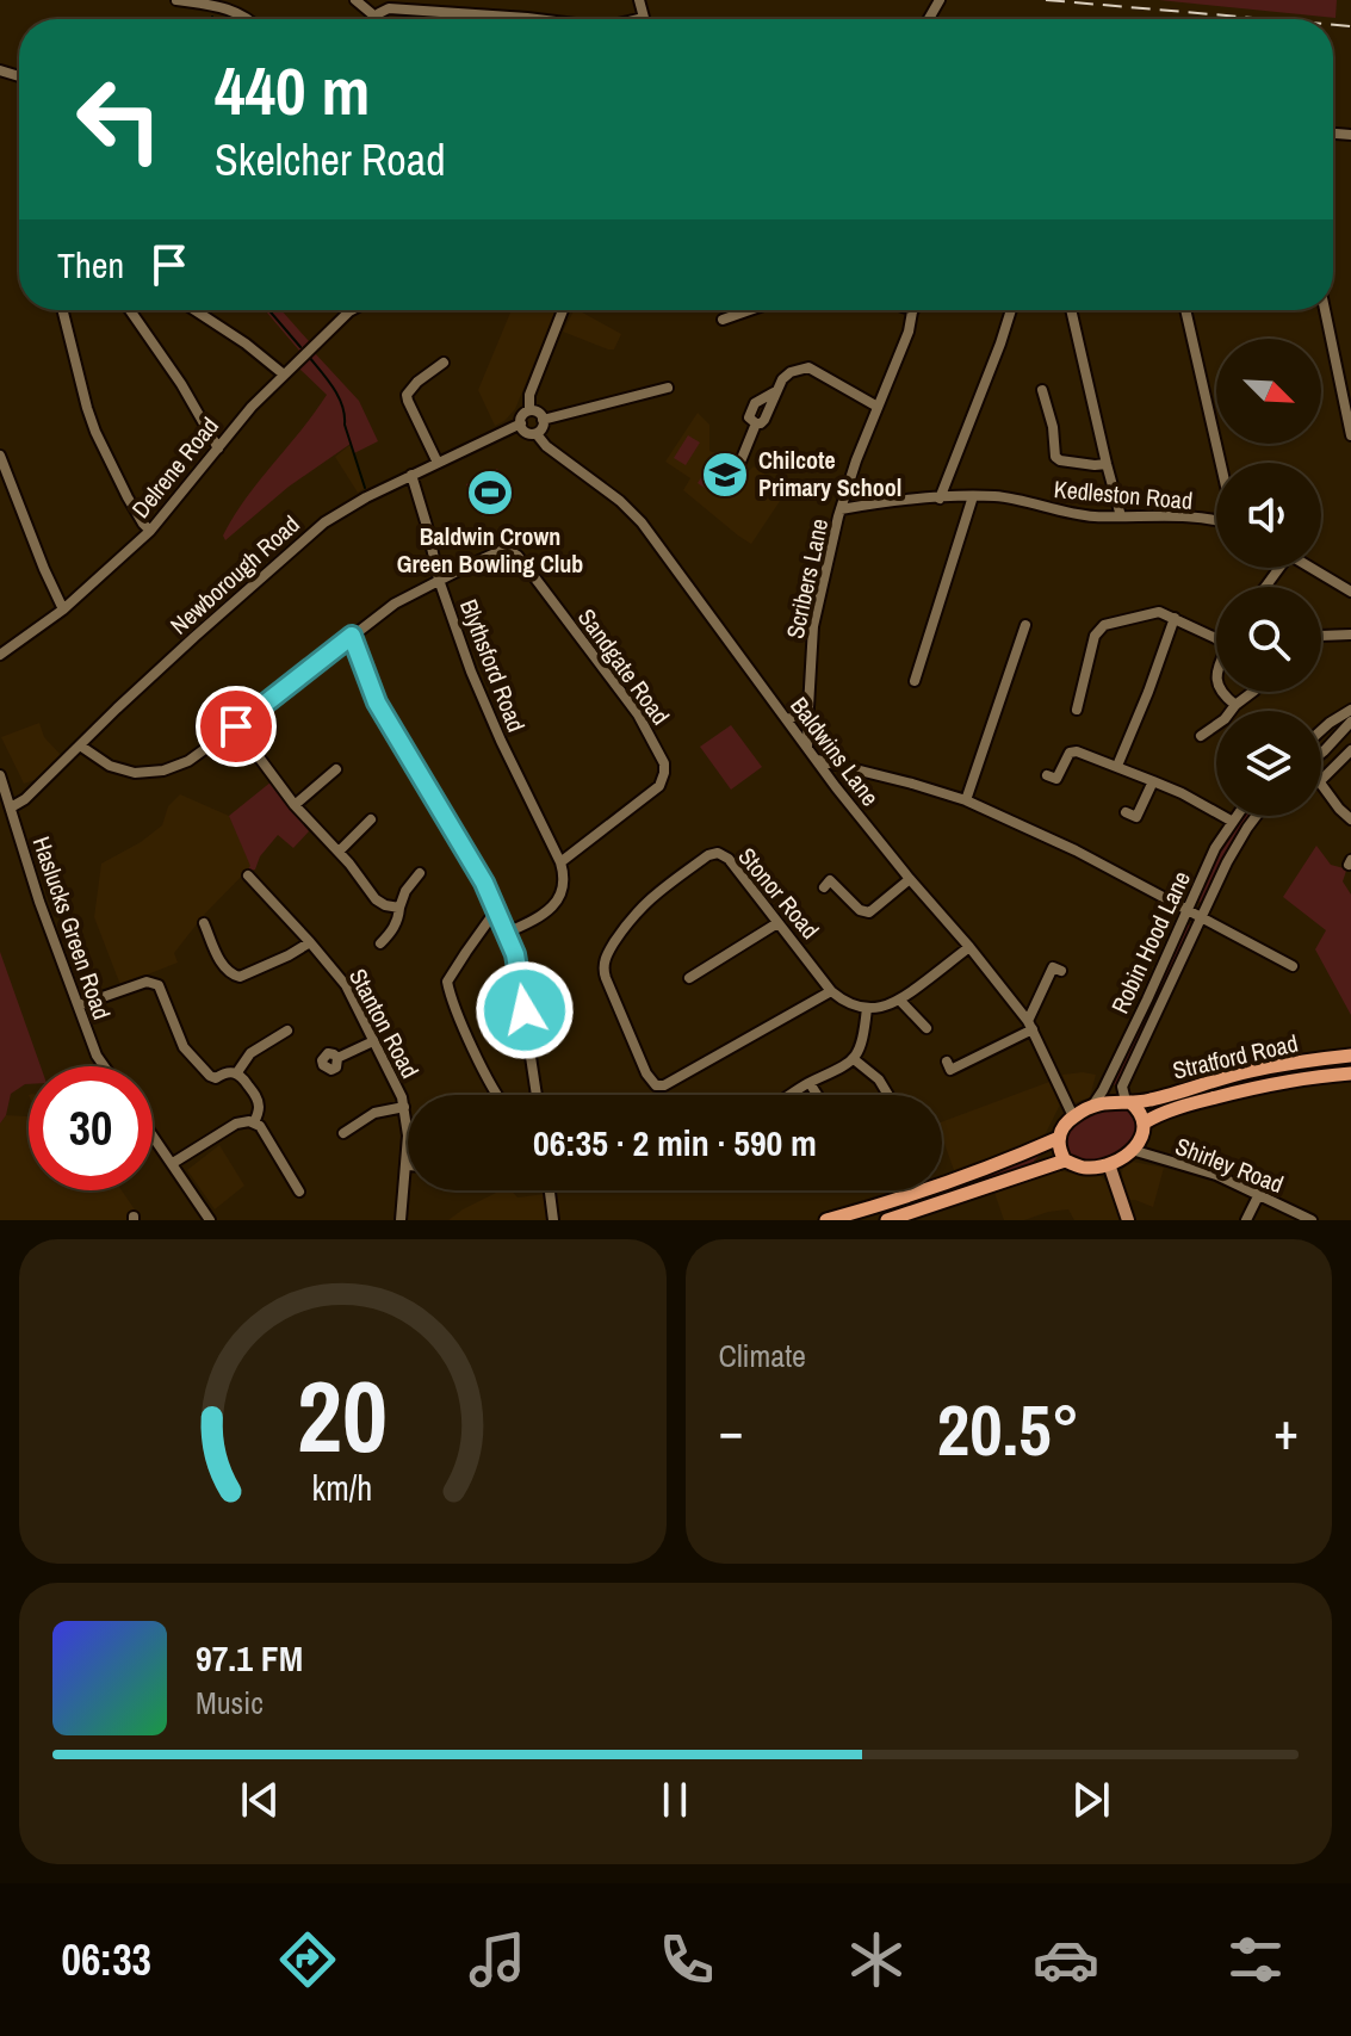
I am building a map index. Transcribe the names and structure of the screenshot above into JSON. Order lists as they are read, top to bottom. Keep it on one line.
{"streets":{"highway":["Stratford Road"],"street":["Delrene Road","Kedleston Road","Newborough Road","Scribers Lane","Blythsford Road","Sandgate Road","Baldwins Lane","Stonor Road","Haslucks Green Road","Robin Hood Lane","Stanton Road","Shirley Road"]},"crossings":[["Kedleston Road","Scribers Lane"],["Newborough Road","Blythsford Road"],["Newborough Road","Baldwins Lane"],["Newborough Road","Haslucks Green Road"],["Scribers Lane","Baldwins Lane"],["Blythsford Road","Sandgate Road"],["Baldwins Lane","Robin Hood Lane"],["Baldwins Lane","Stratford Road"],["Baldwins Lane","Shirley Road"],["Robin Hood Lane","Stratford Road"],["Robin Hood Lane","Shirley Road"],["Stratford Road","Shirley Road"]],"places":{"school or university":["Chilcote Primary School"],"sports":["Baldwin Crown Green Bowling Club"]},"north":"bottom right","page":{"turn":["440 m","Skelcher Road"],"then":"Then","limit":"30","trip":"06:35 · 2 min · 590 m","tile":"Climate","heat":["−","20.5°","+"],"song":["97.1 FM","Music"],"tabs":"06:33","gauge":["20","km/h"]}}
